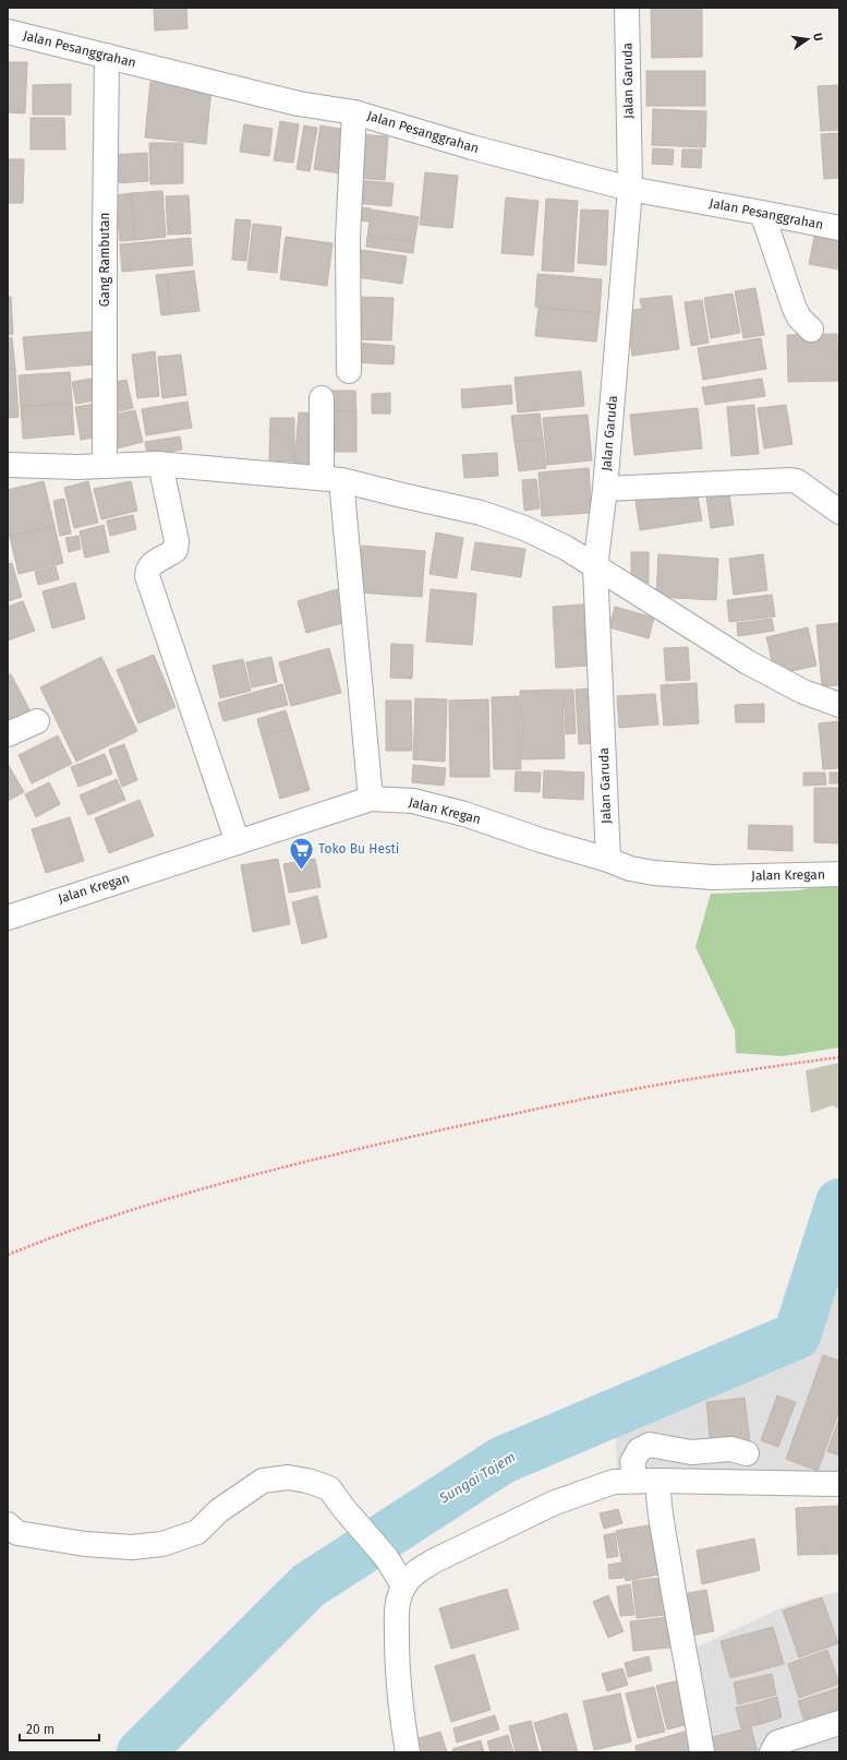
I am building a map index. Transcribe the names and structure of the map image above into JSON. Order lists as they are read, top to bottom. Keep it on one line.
{"streets":{"street":["Jalan Pesanggrahan","Jalan Garuda","Gang Rambutan","Jalan Kregan"]},"crossings":[["Jalan Pesanggrahan","Jalan Garuda"],["Jalan Pesanggrahan","Gang Rambutan"],["Jalan Garuda","Jalan Kregan"]],"water":["Sungai Tajem"],"places":{"supermarket":["Toko Bu Hesti"]},"scale_bar":"20 m","north":"right"}
